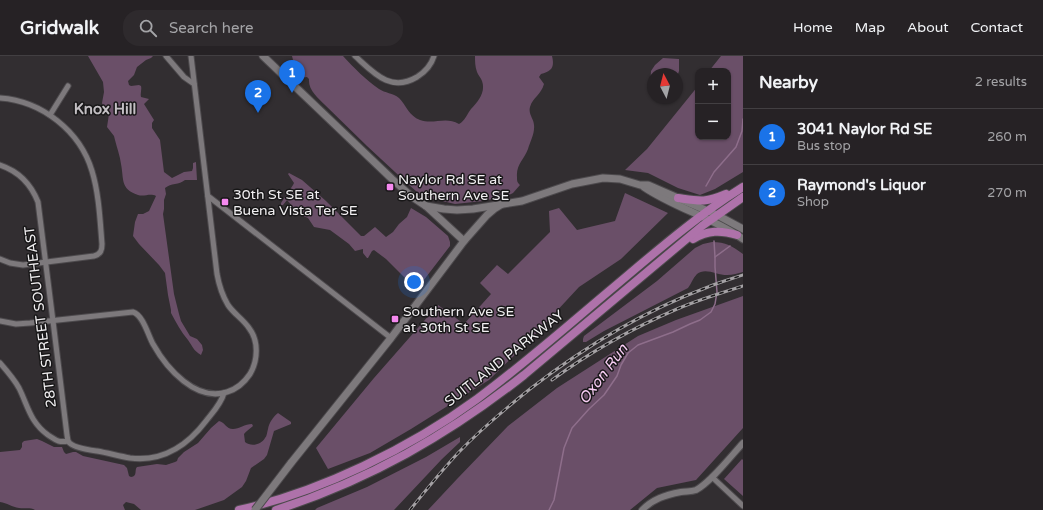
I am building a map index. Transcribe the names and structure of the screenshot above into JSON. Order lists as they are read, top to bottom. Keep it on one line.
{"streets":{"highway":["SUITLAND PARKWAY"],"street":["28TH STREET SOUTHEAST"]},"districts":["Knox Hill"],"water":["Oxon Run"],"places":{"transit":["Naylor Rd SE at Southern Ave SE","30th St SE at Buena Vista Ter SE","Southern Ave SE at 30th St SE"]},"north":"top","page":{"header":"Gridwalk","search":"Search here","nav":["Home","Map","About","Contact"],"heading":["Nearby","2 results"],"pins":["1","2"],"map_buttons":["+","−"],"list":[{"mark":"1","name":"3041 Naylor Rd SE","note":"Bus stop","value":"260 m"},{"mark":"2","name":"Raymond's Liquor","note":"Shop","value":"270 m"}]}}
